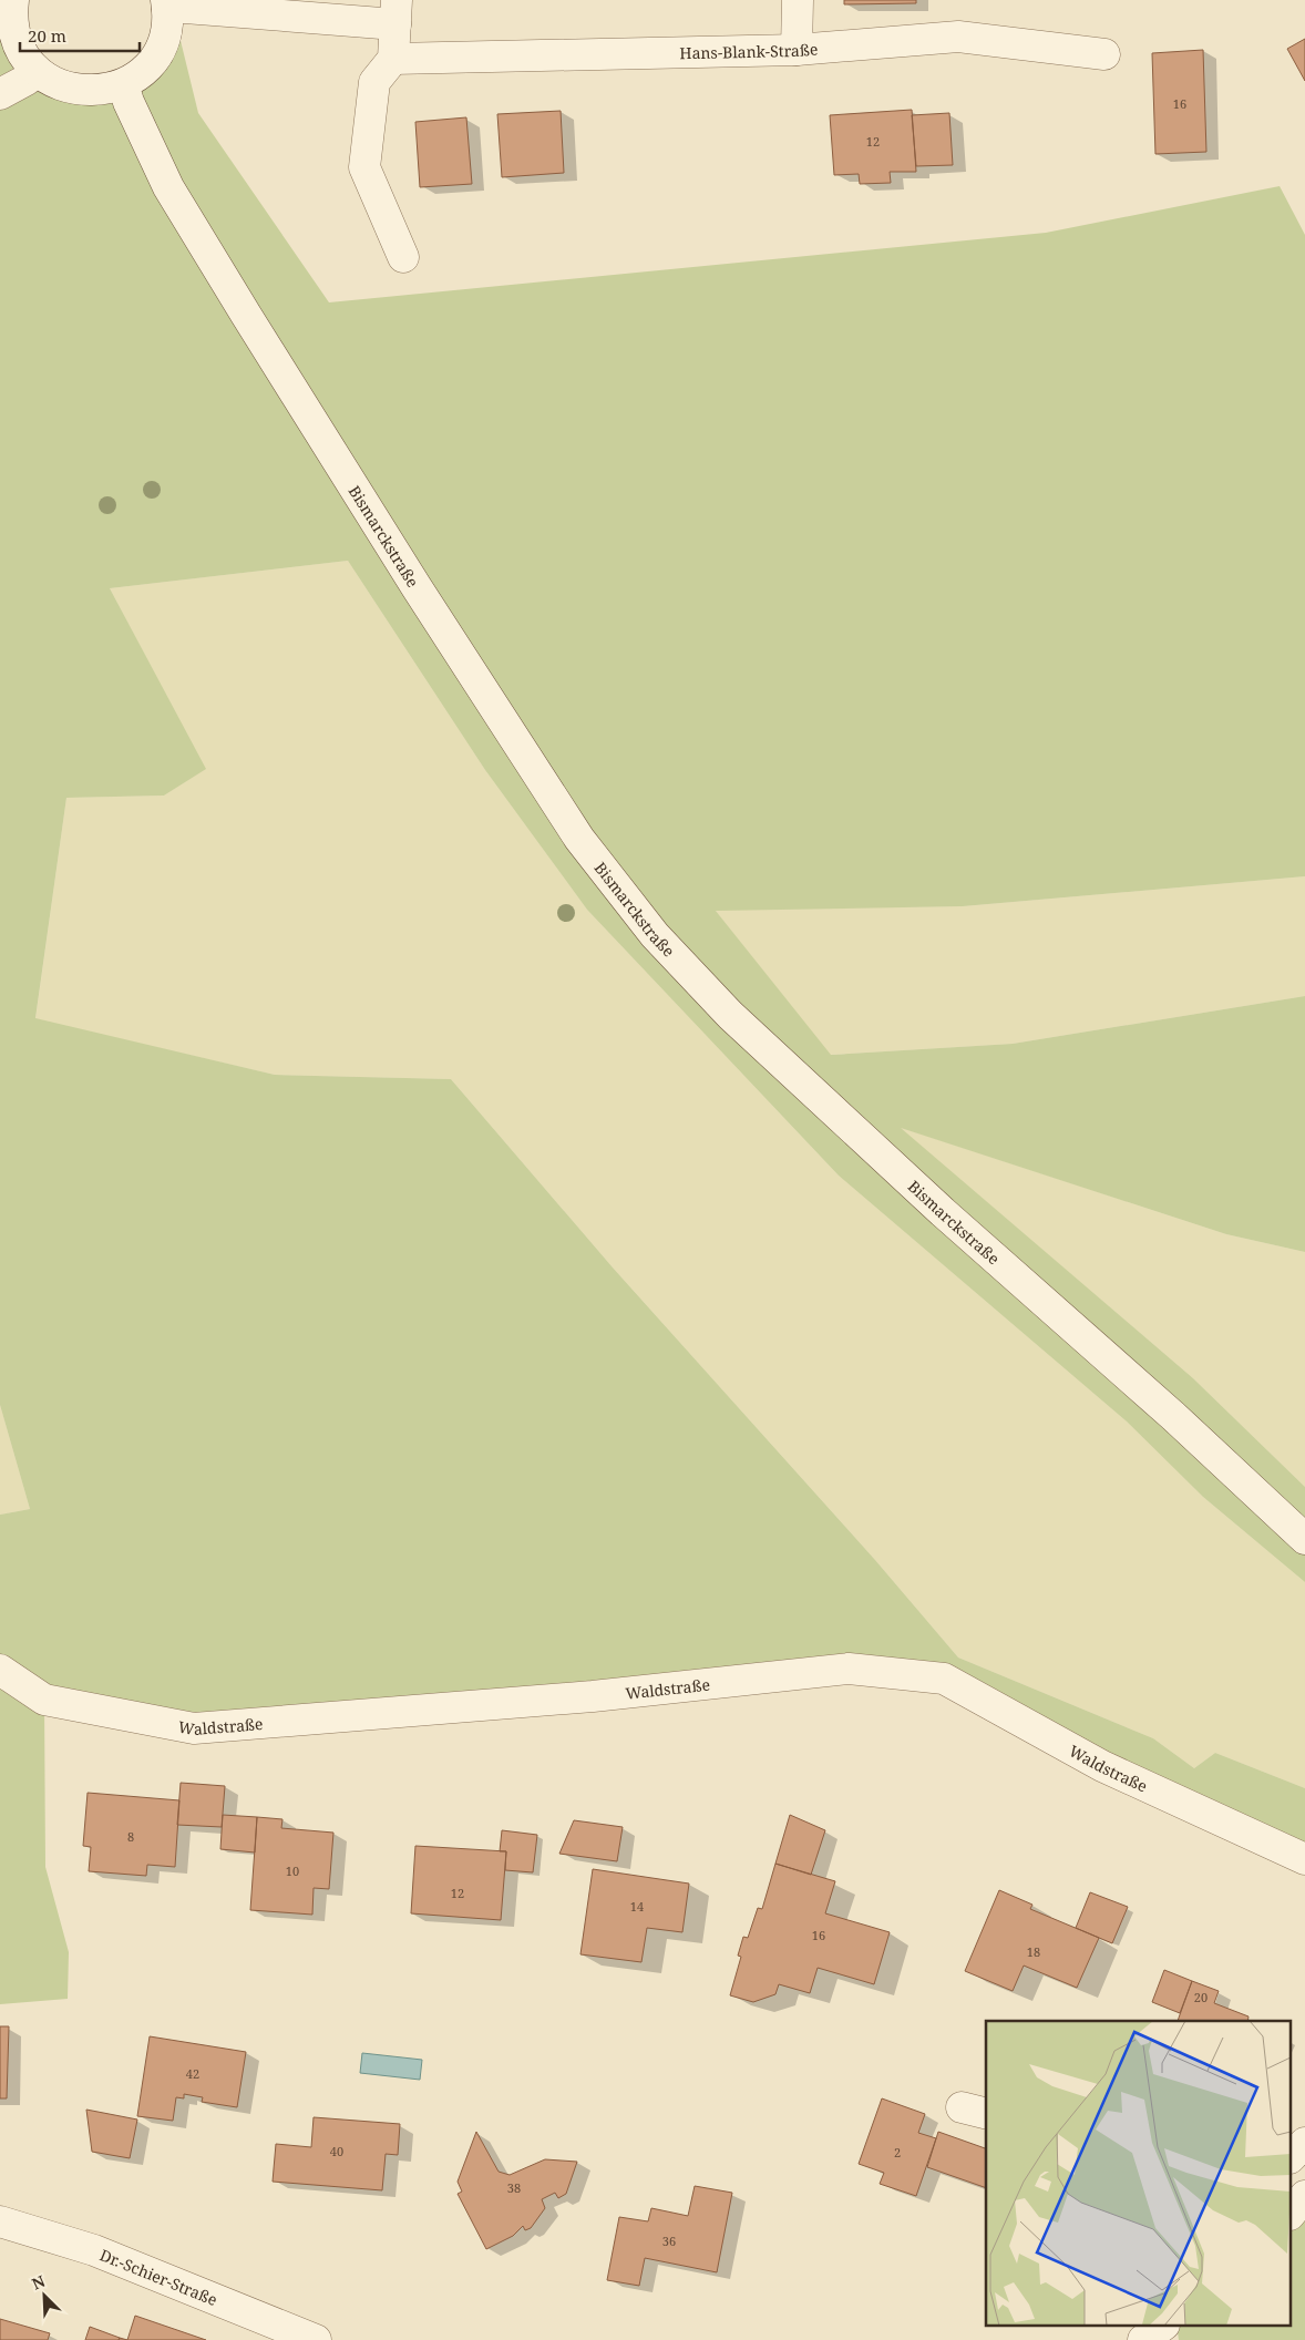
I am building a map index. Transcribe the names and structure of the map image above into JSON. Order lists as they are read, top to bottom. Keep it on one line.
{"streets":{"street":["Hans-Blank-Straße","Bismarckstraße","Waldstraße","Dr.-Schier-Straße"]},"house_numbers":["16","12","8","10","12","14","16","18","20","42","40","2","38","36"],"scale_bar":"20 m","north":"top left"}
